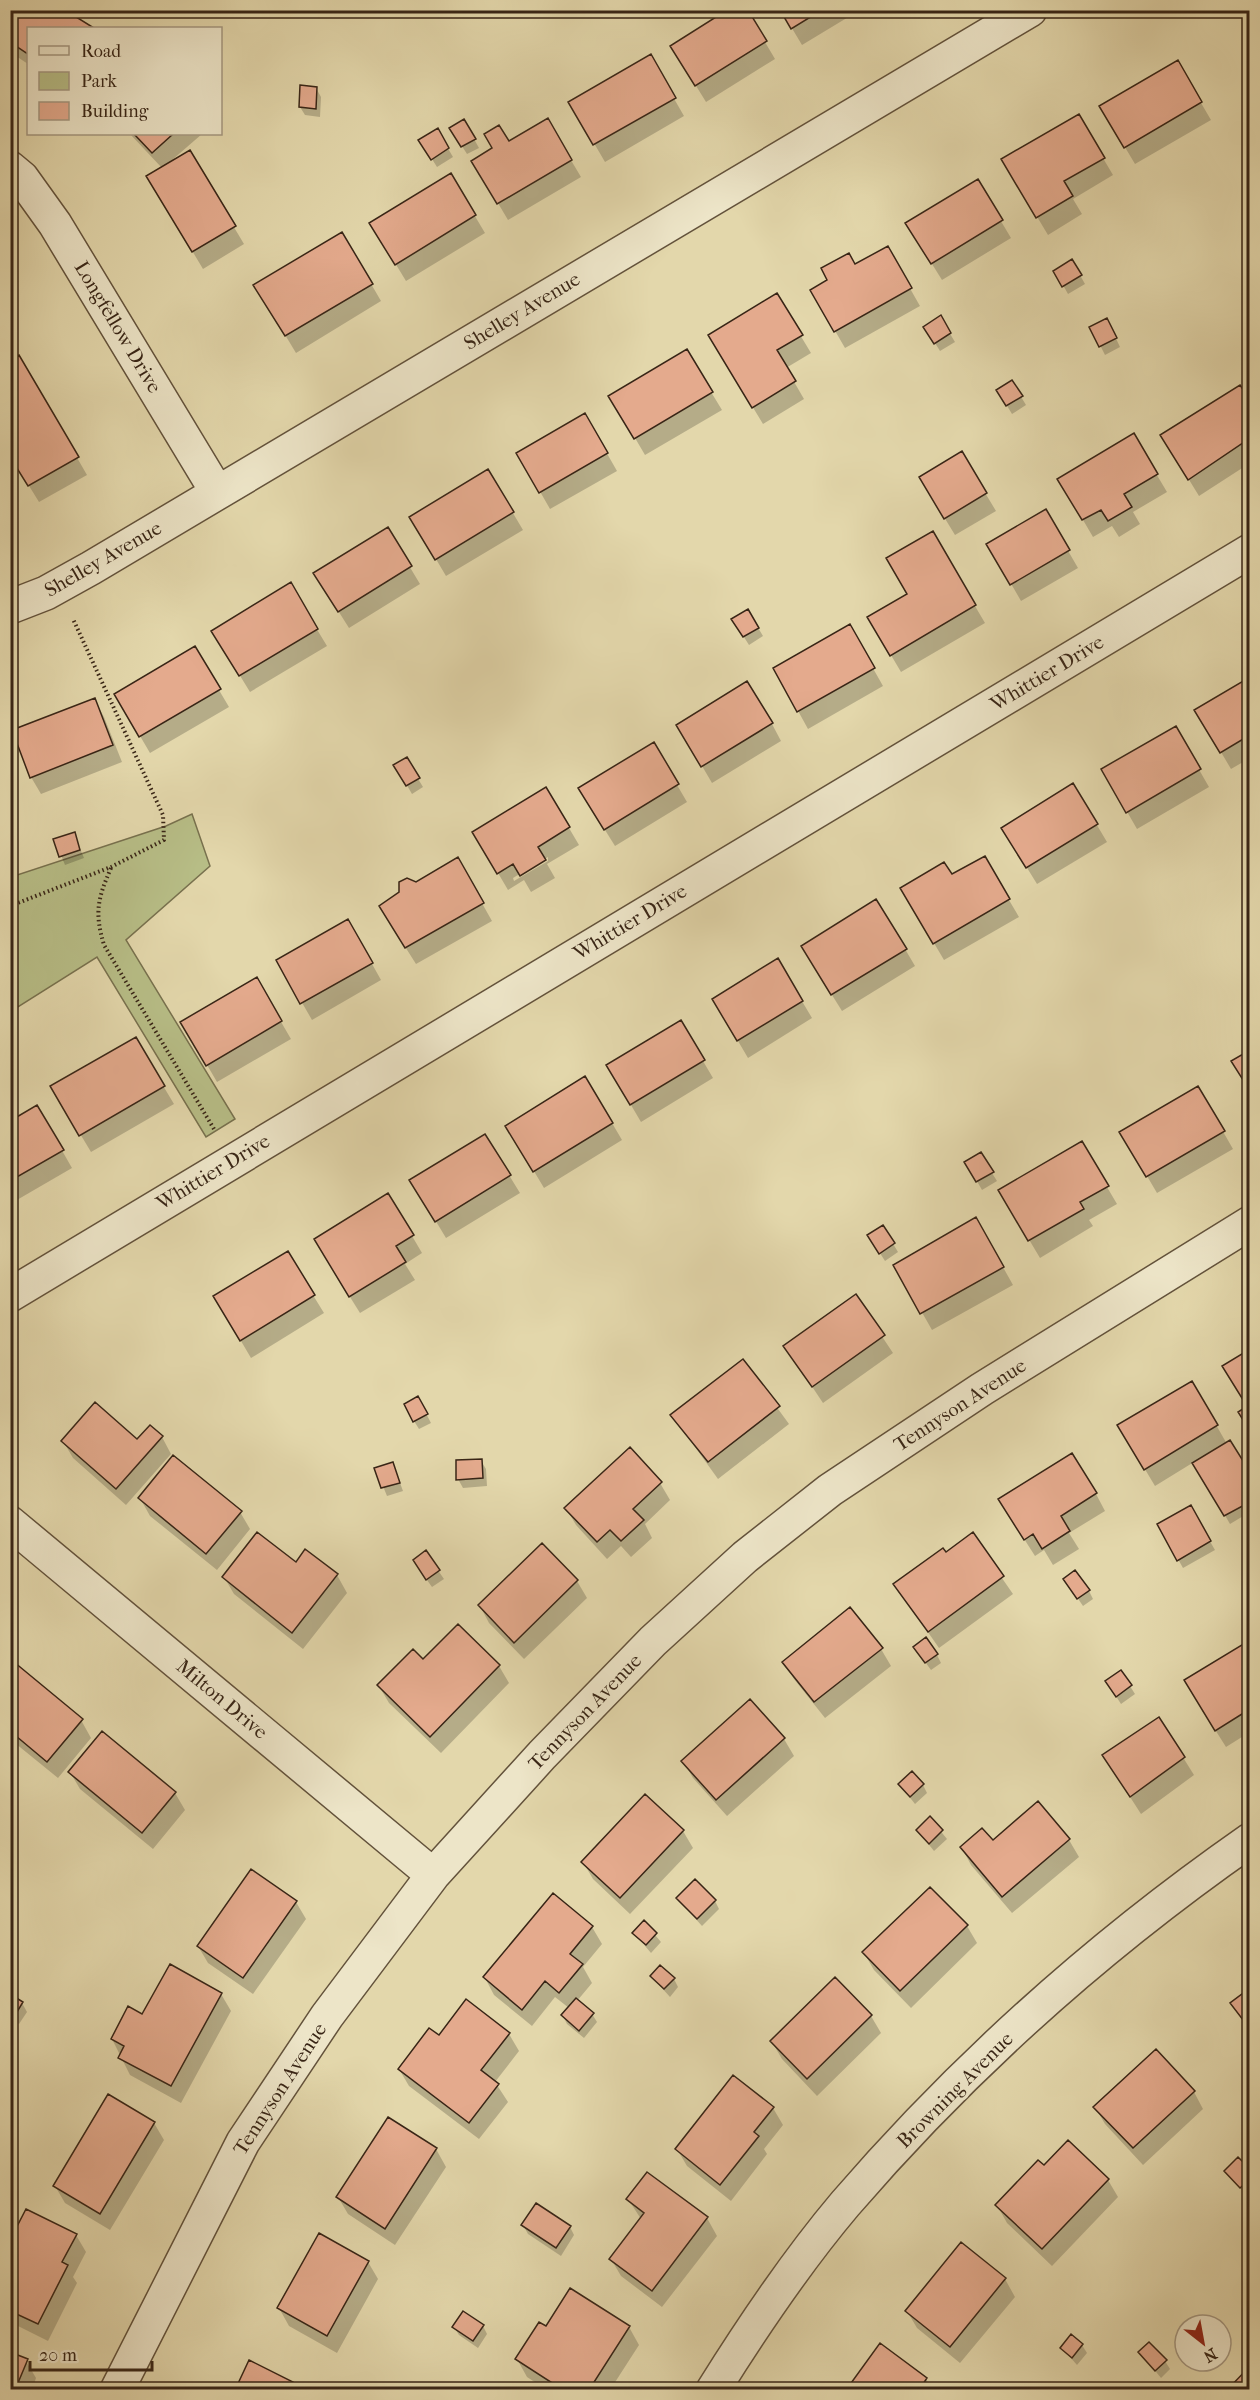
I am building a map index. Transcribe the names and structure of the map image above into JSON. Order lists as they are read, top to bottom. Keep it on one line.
{"streets":{"street":["Shelley Avenue","Longfellow Drive","Whittier Drive","Tennyson Avenue","Milton Drive","Browning Avenue"]},"crossings":[["Shelley Avenue","Longfellow Drive"],["Tennyson Avenue","Milton Drive"]],"legend":["Road","Park","Building"],"scale_bar":"20 m","north":"bottom right"}
